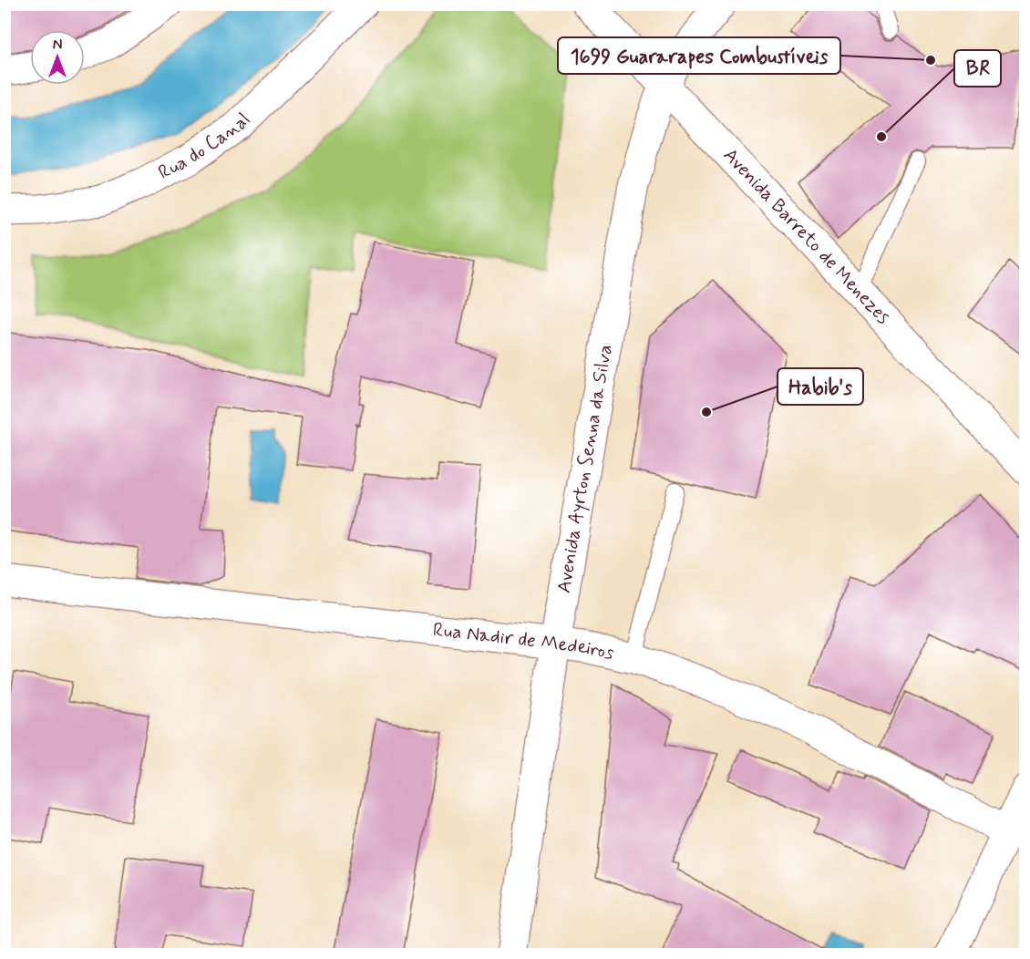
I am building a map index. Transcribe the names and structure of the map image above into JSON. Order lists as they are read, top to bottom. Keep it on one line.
{"streets":{"street":["Rua do Canal","Avenida Barreto de Menezes","Avenida Ayrton Senna da Silva","Rua Nadir de Medeiros"]},"crossings":[["Avenida Barreto de Menezes","Avenida Ayrton Senna da Silva"],["Avenida Ayrton Senna da Silva","Rua Nadir de Medeiros"]],"places":["1699 Guararapes Combustíveis","BR","Habib's"],"north":"top"}
